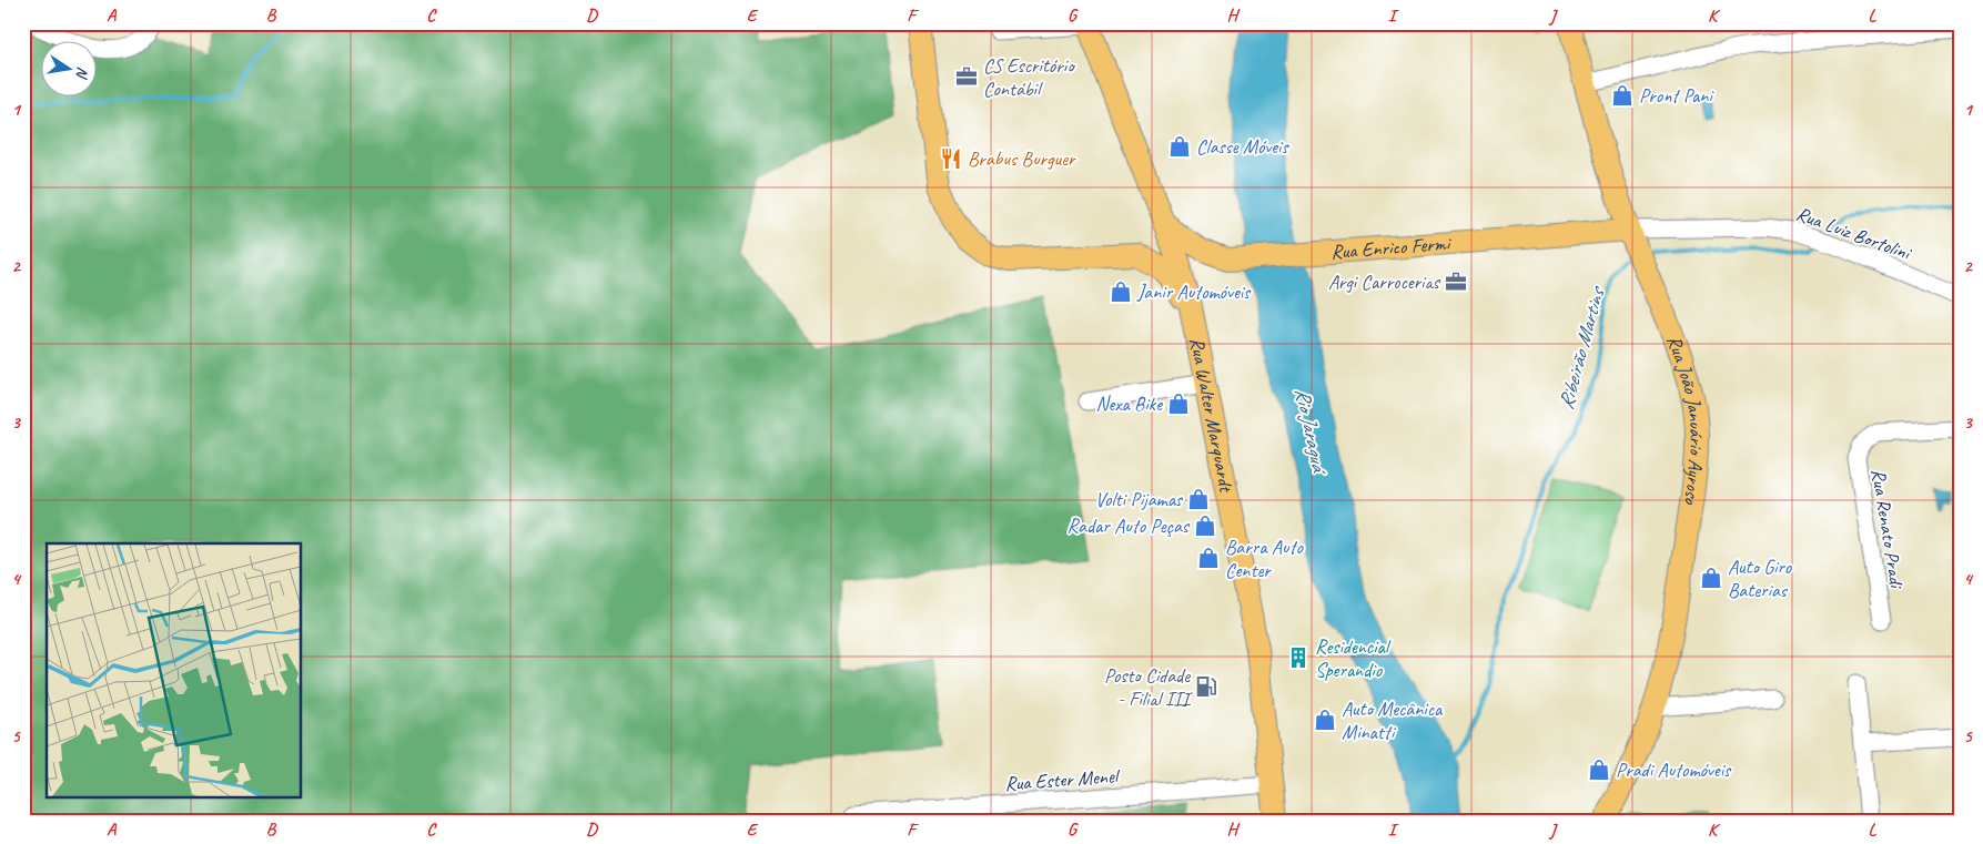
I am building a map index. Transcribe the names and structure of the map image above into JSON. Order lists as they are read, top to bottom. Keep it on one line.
{"streets":{"main road":["Rua Enrico Fermi","Rua Walter Marquardt","Rua João Januário Ayroso"],"street":["Rua Luiz Bortolini","Rua Renato Pradi","Rua Ester Menel"]},"crossings":[["Rua Luiz Bortolini","Rua Enrico Fermi"],["Rua Luiz Bortolini","Rua João Januário Ayroso"],["Rua Enrico Fermi","Rua Walter Marquardt"],["Rua Enrico Fermi","Rua João Januário Ayroso"],["Rua Walter Marquardt","Rua Ester Menel"]],"water":["Ribeirão Martins","Rio Jaraguá"],"places":{"office":["CS Escritório Contábil","Argi Carrocerias"],"shop":["Pront Pani","Classe Móveis","Janir Automóveis","Nexa Bike","Volti Pijamas","Radar Auto Peças","Barra Auto Center","Auto Giro Baterias","Auto Mecânica Minatti","Pradi Automóveis"],"restaurant":["Brabus Burguer"],"building":["Residencial Sperandio"],"fuel station":["Posto Cidade - Filial III"]},"north":"right","grid":{"columns":["A","B","C","D","E","F","G","H","I","J","K","L"],"rows":["1","2","3","4","5"]}}
